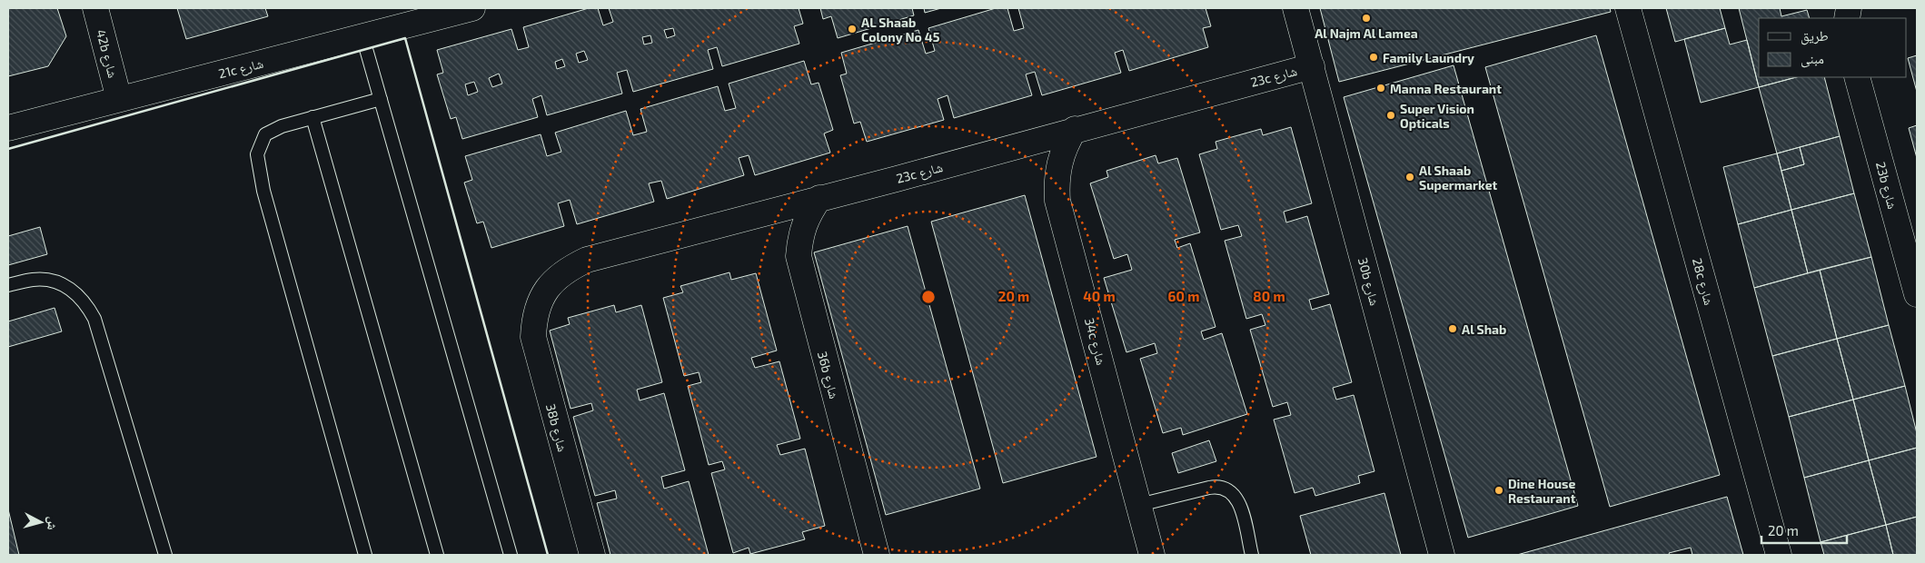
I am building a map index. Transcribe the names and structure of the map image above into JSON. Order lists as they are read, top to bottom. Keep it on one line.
{"streets":{"street":["42b شارع","21c شارع","23c شارع","23b شارع","30b شارع","28c شارع","34c شارع","36b شارع","38b شارع"]},"crossings":[["42b شارع","21c شارع"],["23c شارع","30b شارع"],["23c شارع","34c شارع"],["23c شارع","36b شارع"],["23c شارع","38b شارع"]],"places":["Al Najm Al Lamea","AL Shaab Colony No 45","Family Laundry","Manna Restaurant","Super Vision Opticals","Al Shaab Supermarket","Al Shab","Dine House Restaurant"],"legend":["طريق","مبنى"],"scale_bar":"20 m","north":"right","rings":["20 m","40 m","60 m","80 m"]}
